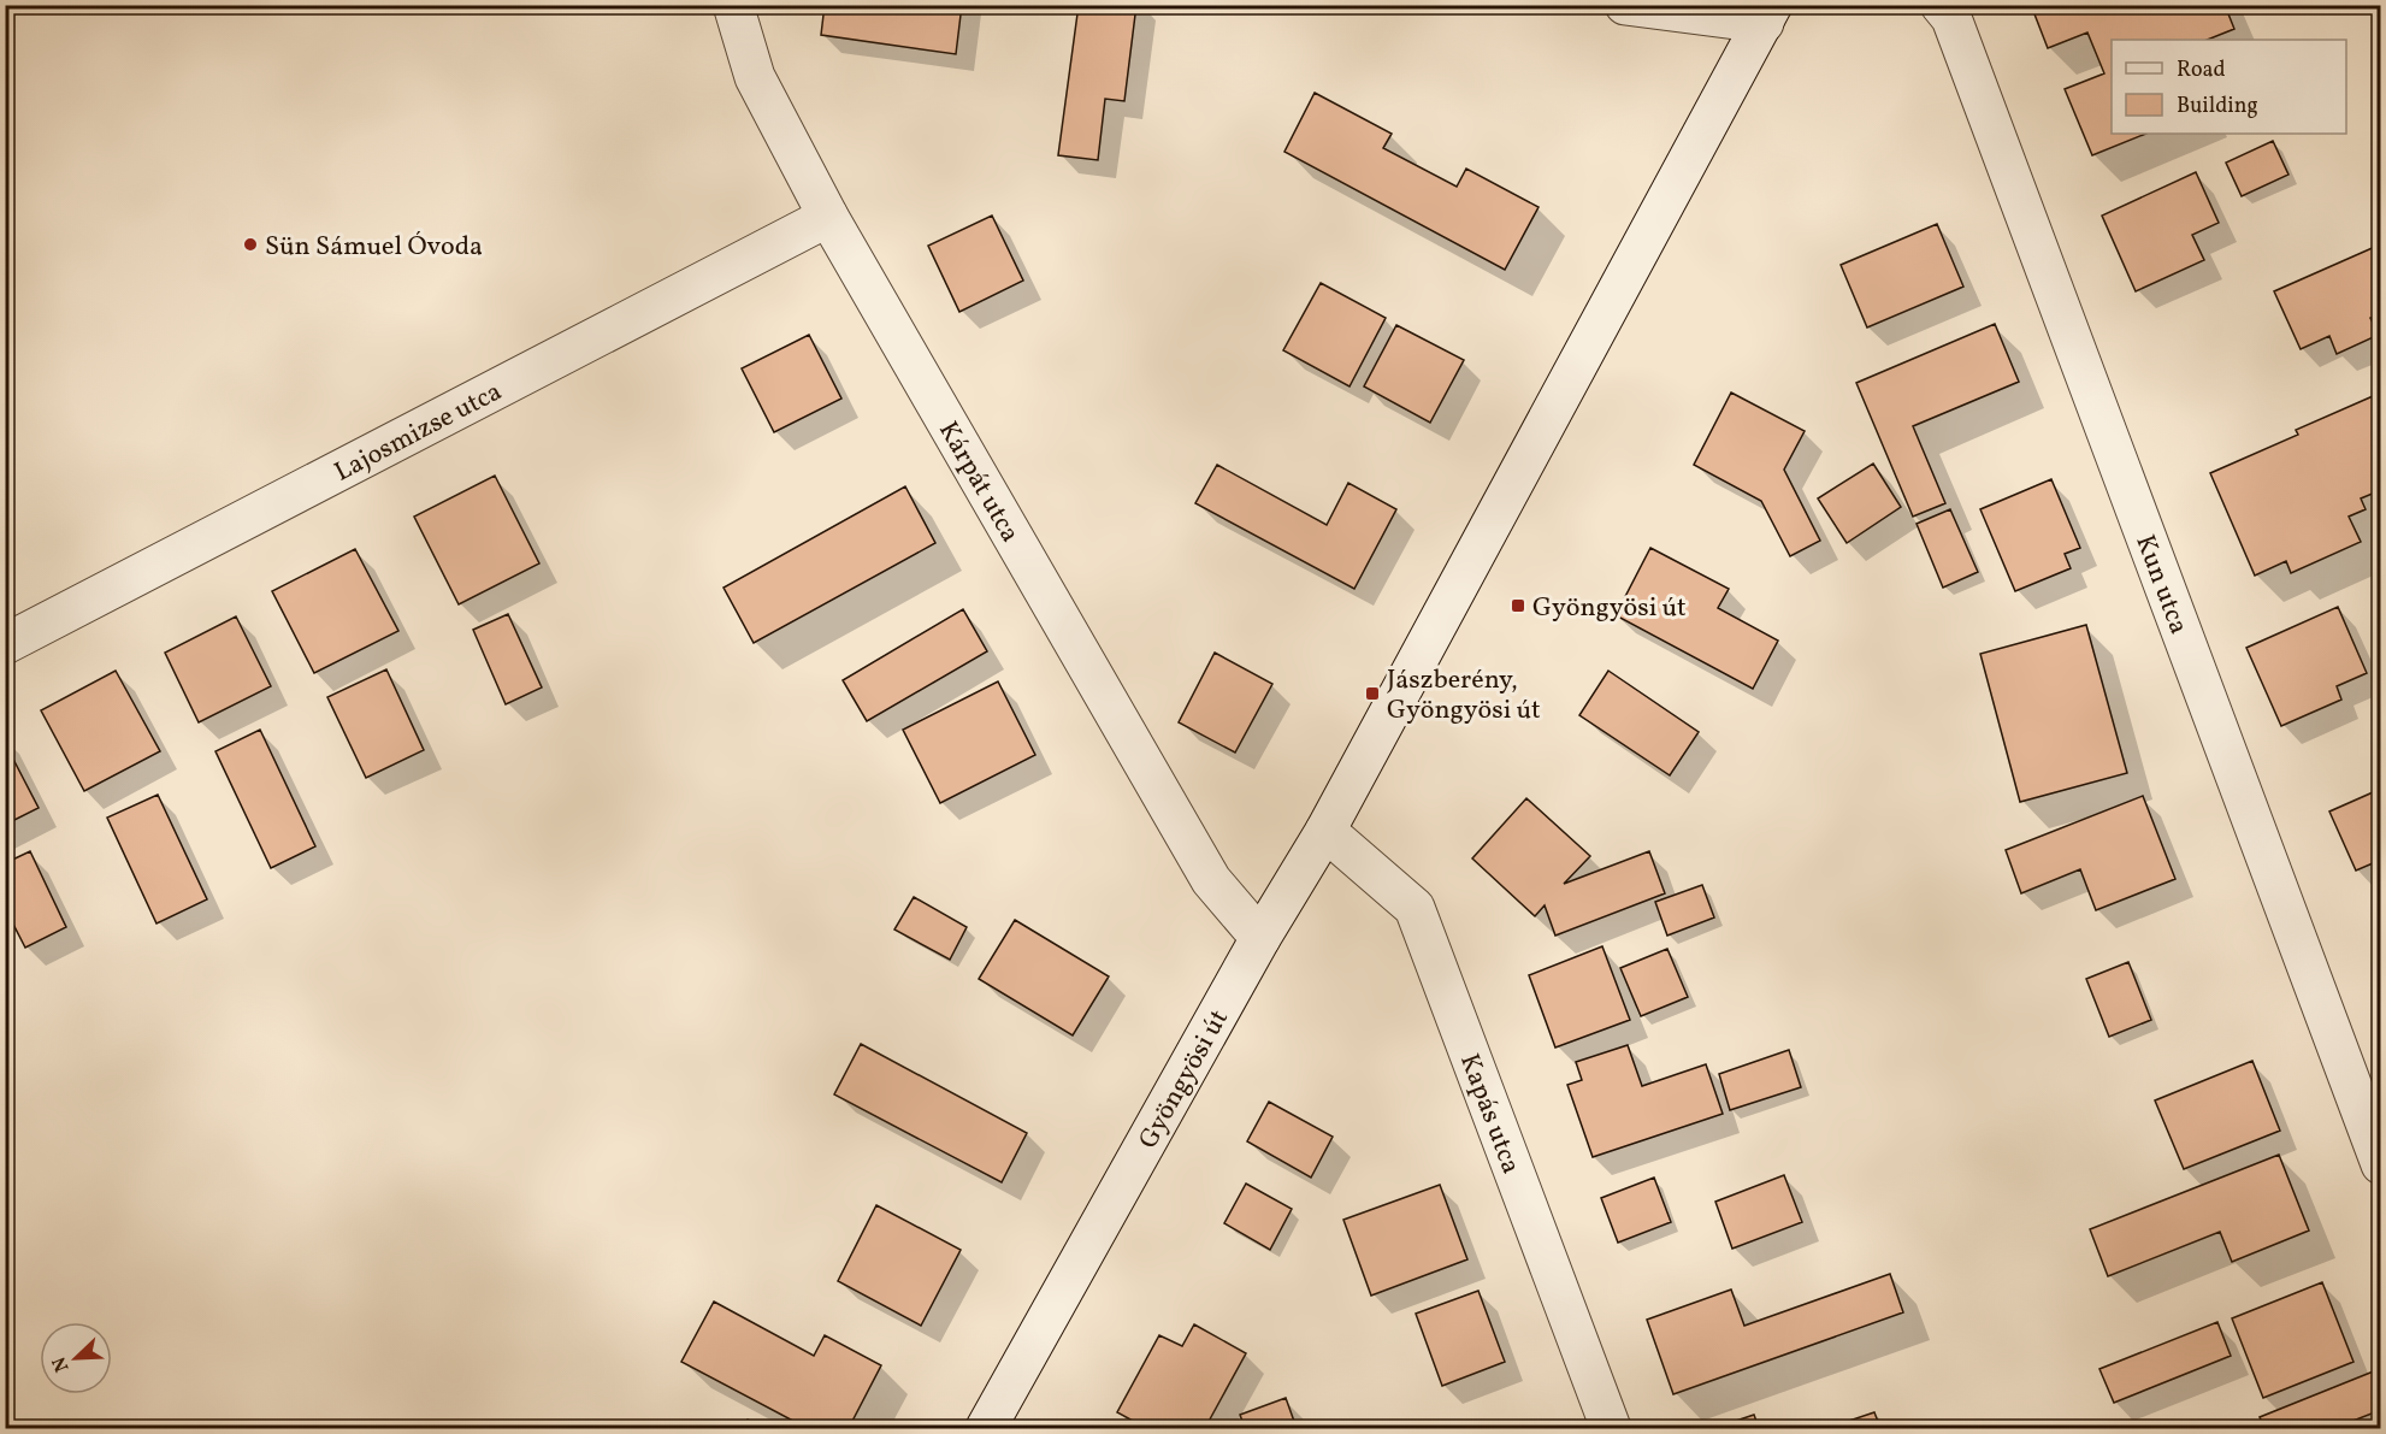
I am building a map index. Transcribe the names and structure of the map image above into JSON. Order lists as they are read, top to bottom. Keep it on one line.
{"streets":{"street":["Lajosmizse utca","Kárpát utca","Kun utca","Gyöngyösi út","Kapás utca"]},"crossings":[["Lajosmizse utca","Kárpát utca"],["Kárpát utca","Gyöngyösi út"],["Gyöngyösi út","Kapás utca"]],"places":{"other":["Sün Sámuel Óvoda"],"transit":["Gyöngyösi út","Jászberény, Gyöngyösi út"]},"legend":["Road","Building"],"north":"bottom left"}
